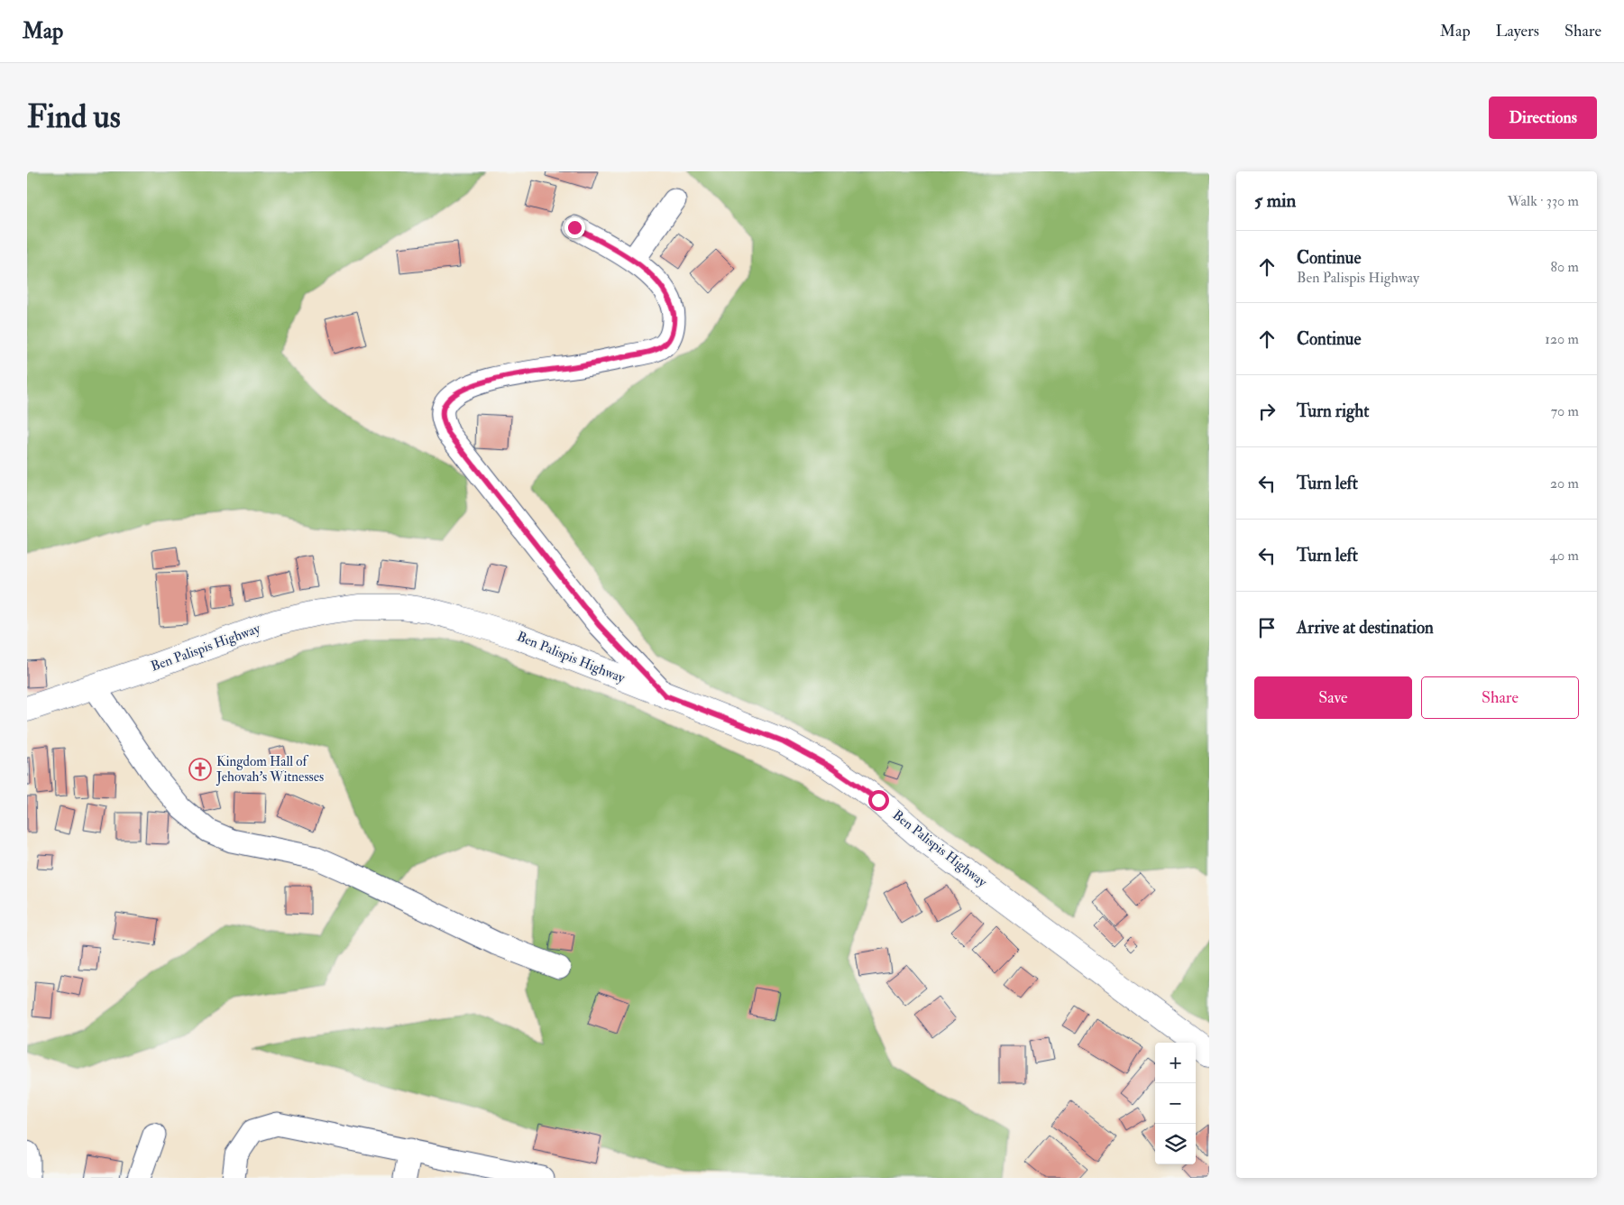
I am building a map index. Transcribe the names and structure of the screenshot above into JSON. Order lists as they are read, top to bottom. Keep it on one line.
{"streets":{"main road":["Ben Palispis Highway"]},"places":{"church":["Kingdom Hall of Jehovah's Witnesses"]},"page":{"header":"Map","nav":["Map","Layers","Share"],"buttons":["Directions",["Save","Share"]],"title":"Find us","heading":["5 min","Walk · 330 m"],"list":[["Continue","Ben Palispis Highway","80 m"],["Continue","120 m"],["Turn right","70 m"],["Turn left","20 m"],["Turn left","40 m"],"Arrive at destination"],"map_buttons":["+","−"]}}
